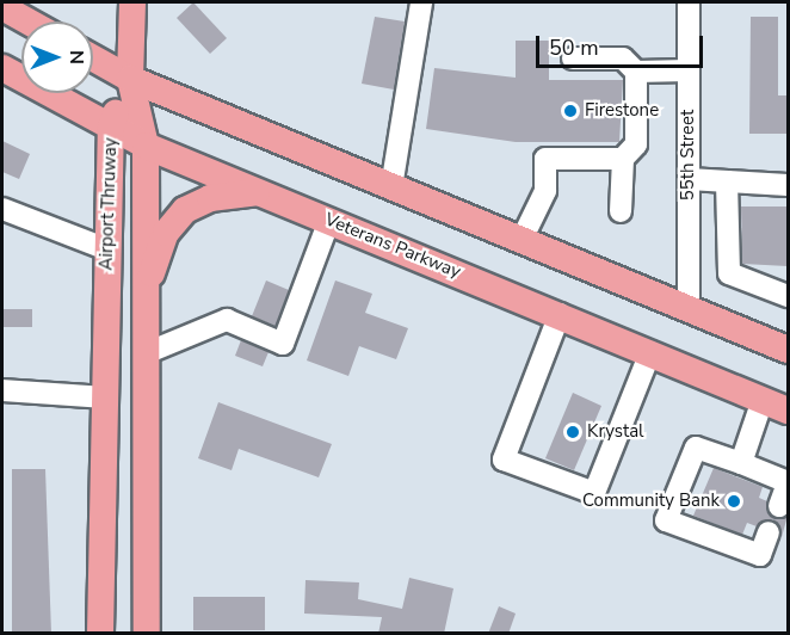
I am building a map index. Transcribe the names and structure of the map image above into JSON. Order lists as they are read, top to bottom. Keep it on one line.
{"streets":{"main road":["Airport Thruway","Veterans Parkway"],"street":["55th Street"]},"crossings":[["Airport Thruway","Veterans Parkway"]],"places":["Firestone","Krystal","Community Bank"],"scale_bar":"50 m","north":"right"}
